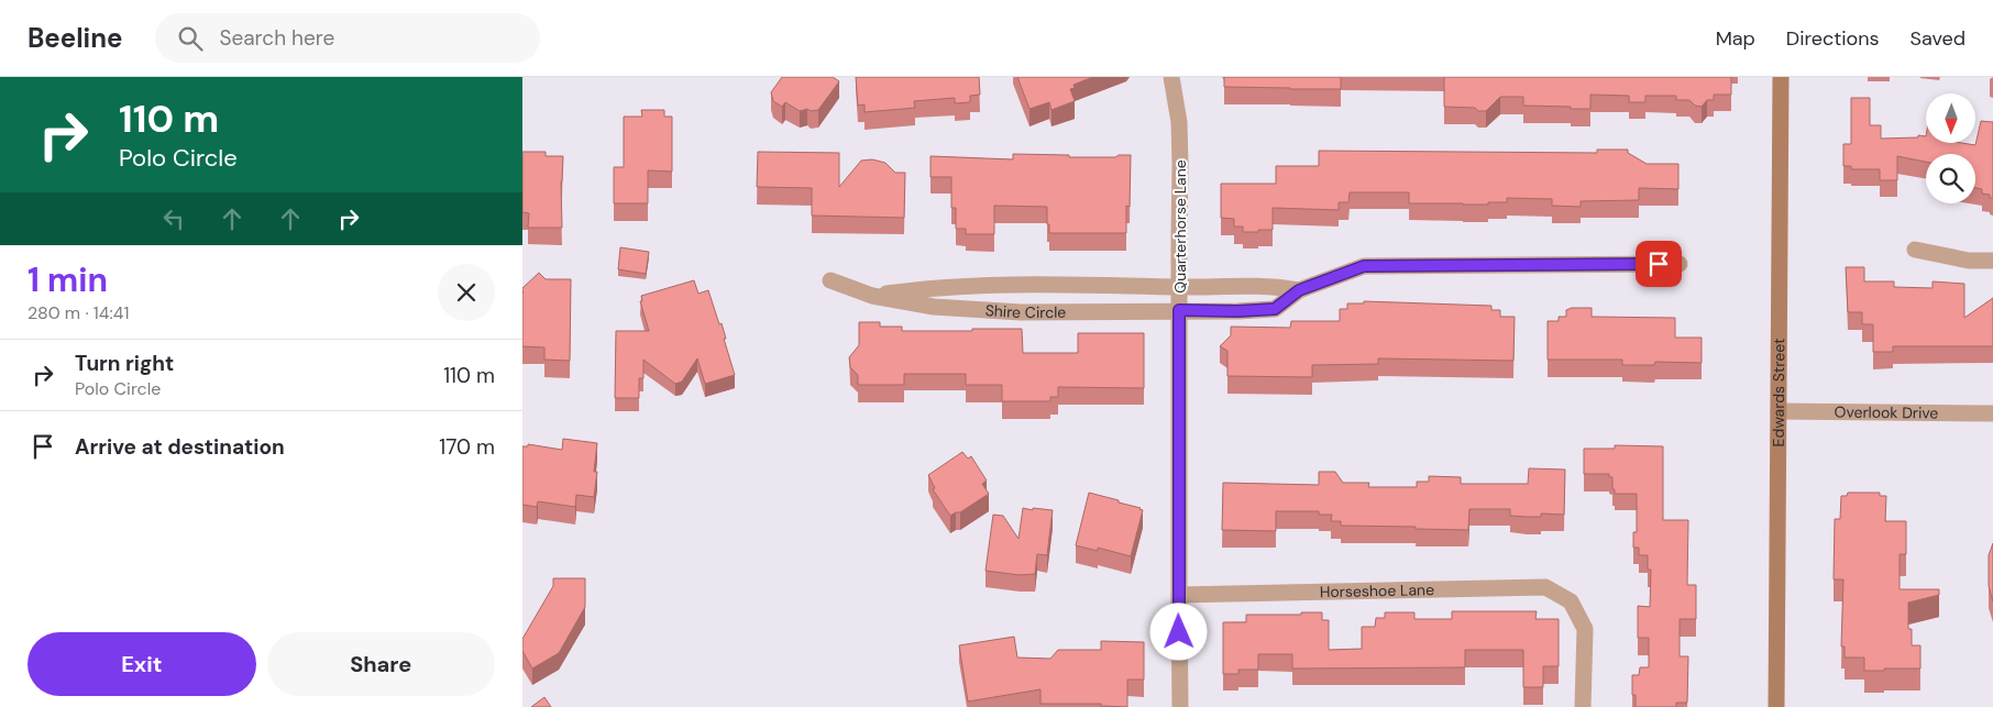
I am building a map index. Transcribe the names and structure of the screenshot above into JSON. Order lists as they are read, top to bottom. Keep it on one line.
{"streets":{"main road":["Edwards Street"],"street":["Quarterhorse Lane","Shire Circle","Overlook Drive","Horseshoe Lane"]},"crossings":[["Quarterhorse Lane","Shire Circle"],["Quarterhorse Lane","Horseshoe Lane"],["Edwards Street","Overlook Drive"]],"north":"bottom","page":{"header":"Beeline","search":"Search here","nav":["Map","Directions","Saved"],"turn":["110 m","Polo Circle"],"heading":["1 min","280 m · 14:41"],"list":[{"name":"Turn right","note":"Polo Circle","value":"110 m"},{"name":"Arrive at destination","value":"170 m"}],"buttons":["Exit","Share"]}}
